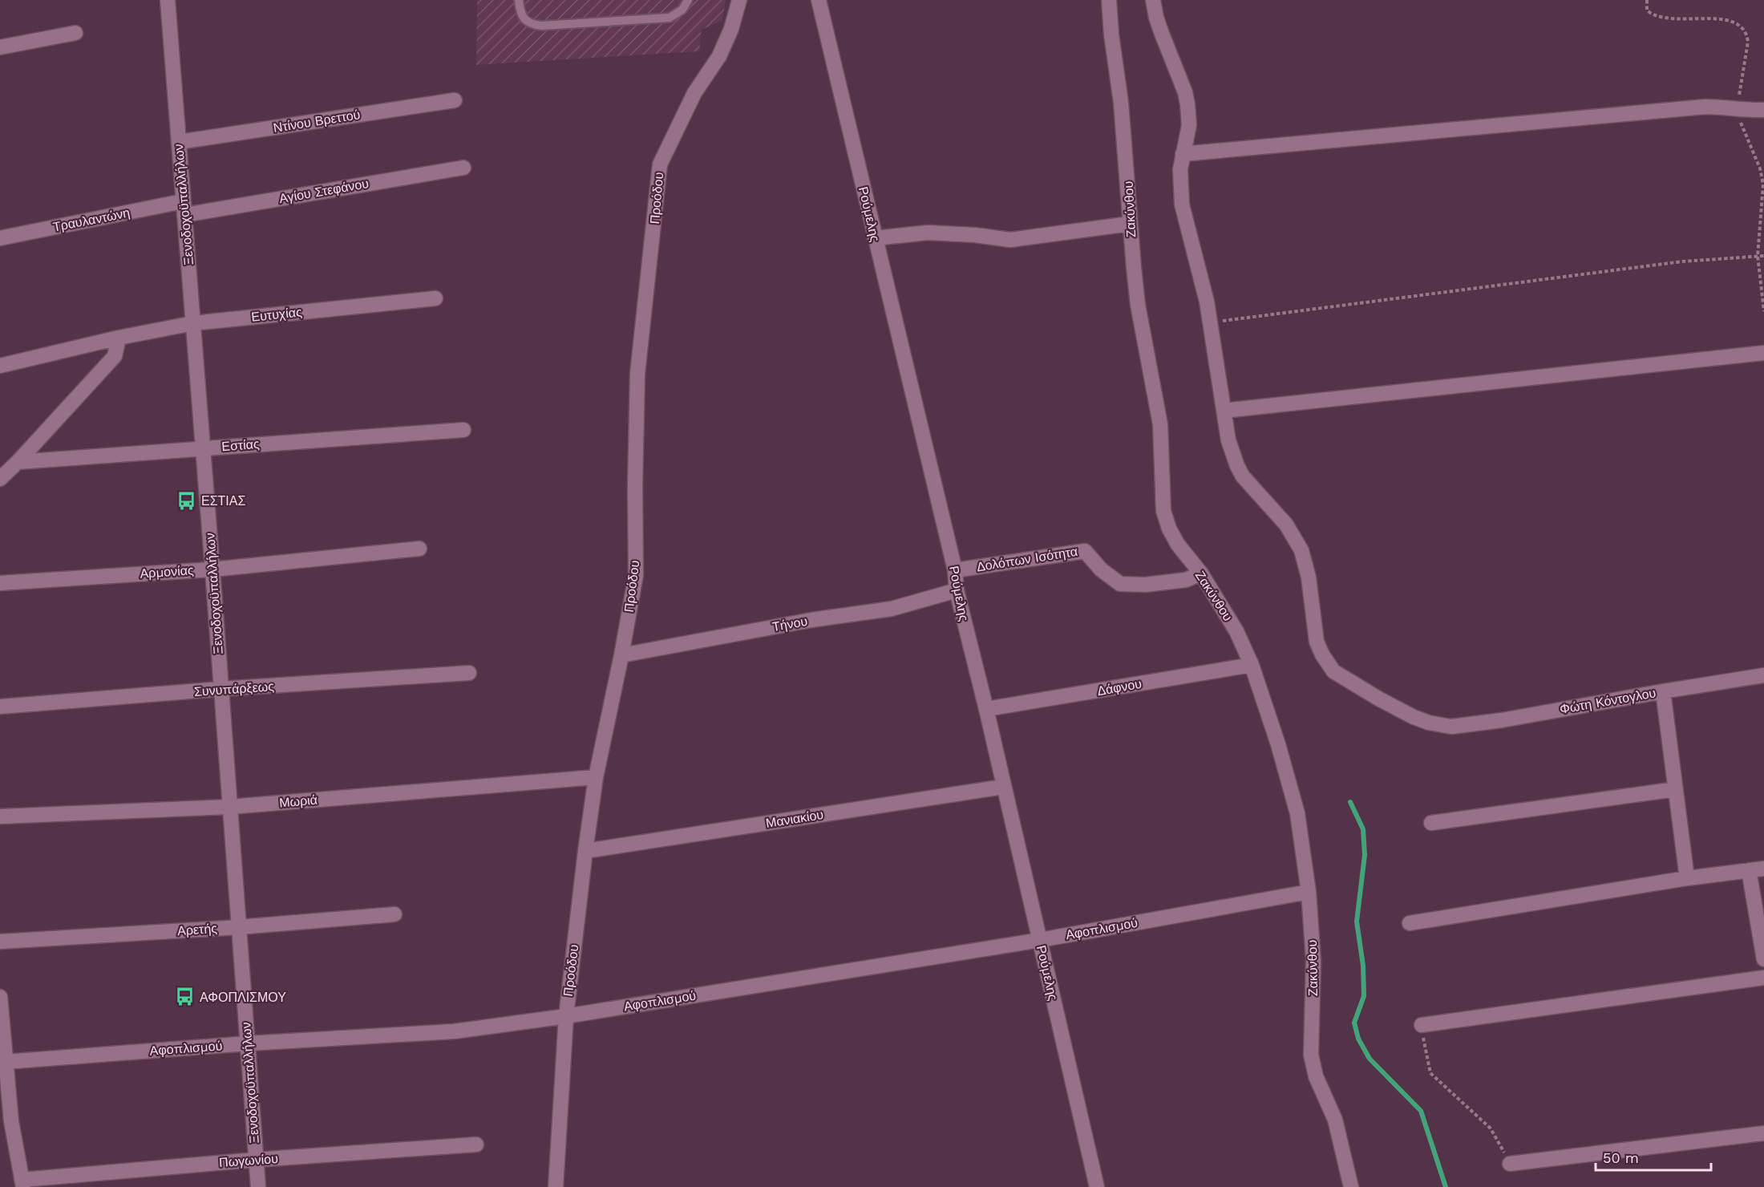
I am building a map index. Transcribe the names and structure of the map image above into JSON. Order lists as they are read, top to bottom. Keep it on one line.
{"streets":{"street":["Ντίνου Βρεττού","Αγίου Στεφάνου","Προόδου","Ξενοδοχοϋπαλλήλων","Ζακύνθου","Ρούμελης","Τραυλαντώνη","Ευτυχίας","Εστίας","Δολόπων Ισότητα","Αρμονίας","Τήνου","Δάφνου","Συνυπάρξεως","Φώτη Κόντογλου","Μωριά","Μανιακίου","Αφοπλισμού","Αρετής","Πωγωνίου"]},"crossings":[["Ντίνου Βρεττού","Ξενοδοχοϋπαλλήλων"],["Αγίου Στεφάνου","Ξενοδοχοϋπαλλήλων"],["Αγίου Στεφάνου","Τραυλαντώνη"],["Προόδου","Τήνου"],["Προόδου","Μωριά"],["Προόδου","Μανιακίου"],["Προόδου","Αφοπλισμού"],["Ξενοδοχοϋπαλλήλων","Τραυλαντώνη"],["Ξενοδοχοϋπαλλήλων","Ευτυχίας"],["Ξενοδοχοϋπαλλήλων","Εστίας"],["Ξενοδοχοϋπαλλήλων","Αρμονίας"],["Ξενοδοχοϋπαλλήλων","Συνυπάρξεως"],["Ξενοδοχοϋπαλλήλων","Μωριά"],["Ξενοδοχοϋπαλλήλων","Αφοπλισμού"],["Ξενοδοχοϋπαλλήλων","Αρετής"],["Ξενοδοχοϋπαλλήλων","Πωγωνίου"],["Ζακύνθου","Δολόπων Ισότητα"],["Ζακύνθου","Δάφνου"],["Ζακύνθου","Αφοπλισμού"],["Ρούμελης","Δολόπων Ισότητα"],["Ρούμελης","Τήνου"],["Ρούμελης","Δάφνου"],["Ρούμελης","Μανιακίου"],["Ρούμελης","Αφοπλισμού"]],"places":{"bus stop":["ΕΣΤΙΑΣ","ΑΦΟΠΛΙΣΜΟΥ"]},"scale_bar":"50 m"}
